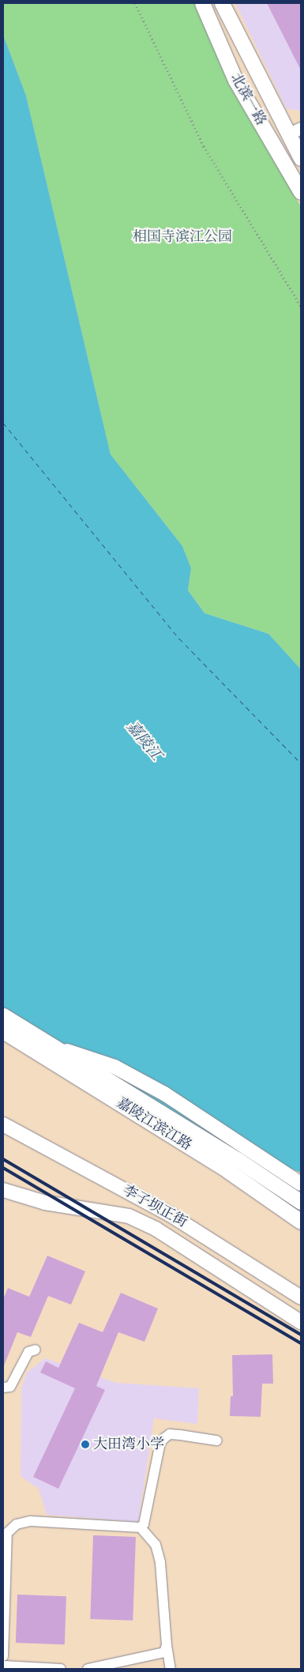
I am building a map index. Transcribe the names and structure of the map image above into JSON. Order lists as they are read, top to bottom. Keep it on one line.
{"streets":{"main road":["北滨一路","嘉陵江滨江路","李子坝正街"]},"water":["嘉陵江"],"parks":["相国寺滨江公园"],"places":["大田湾小学"]}
